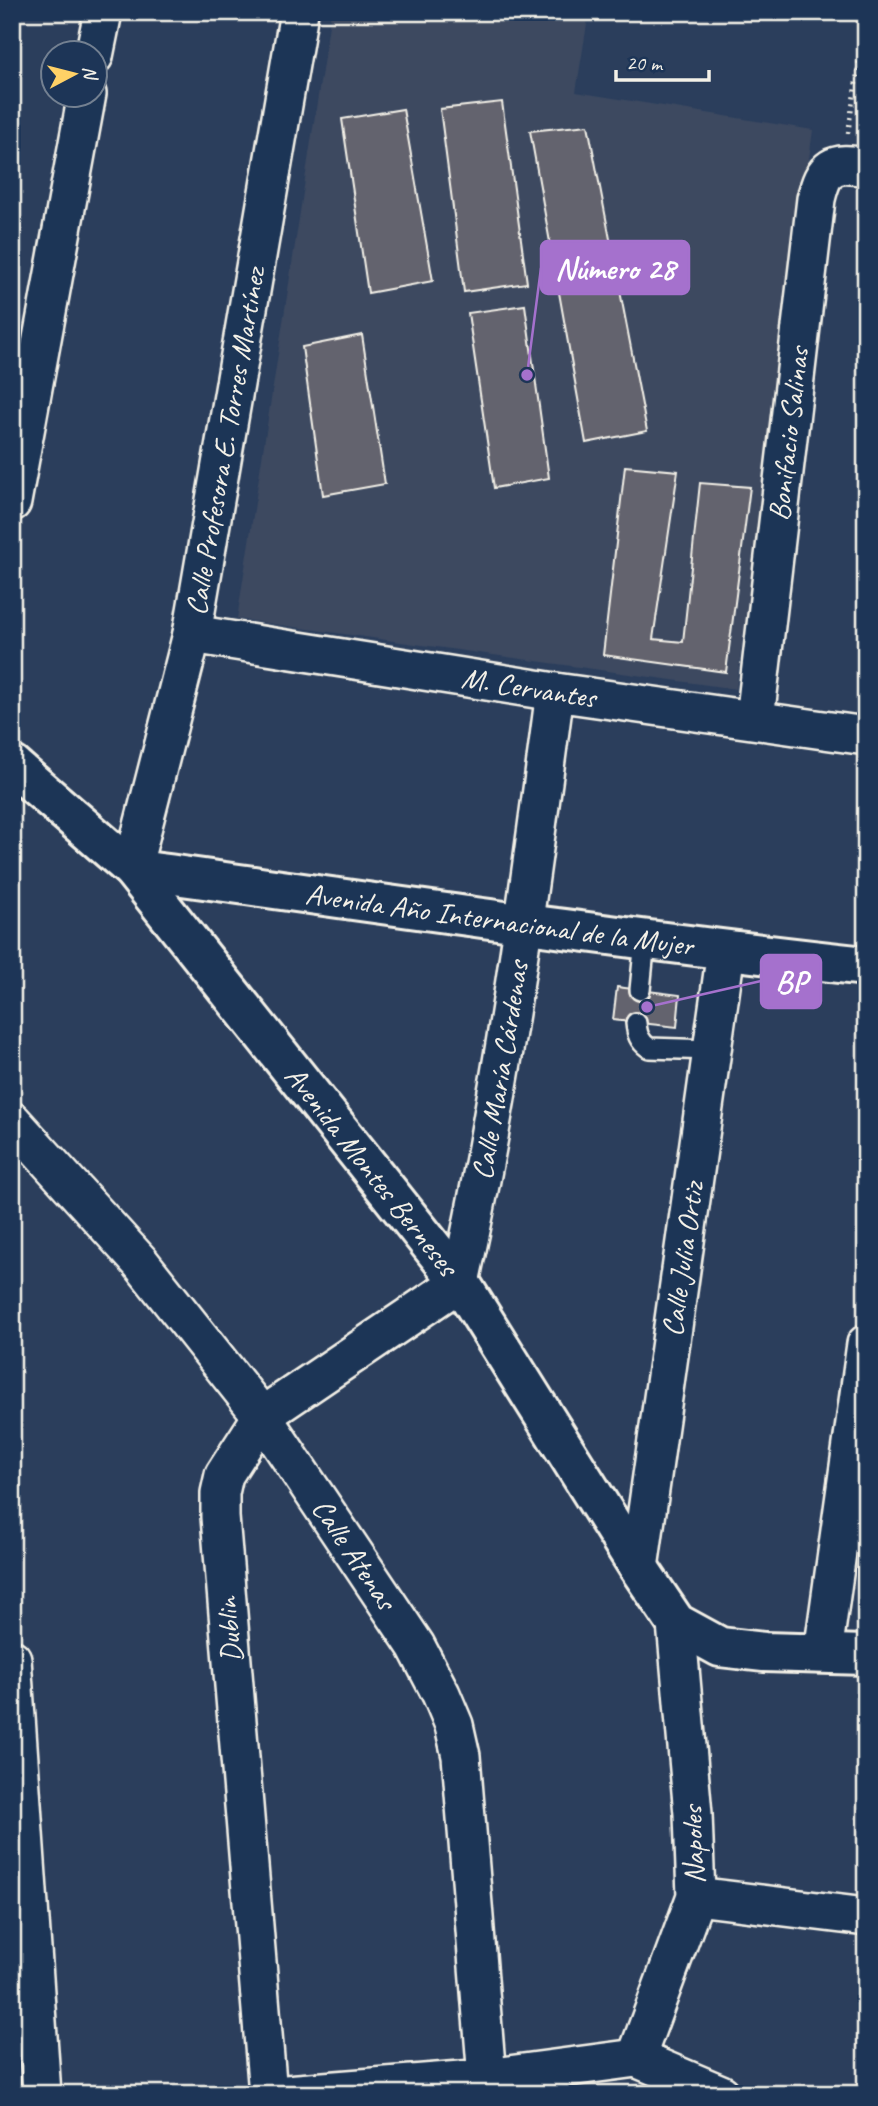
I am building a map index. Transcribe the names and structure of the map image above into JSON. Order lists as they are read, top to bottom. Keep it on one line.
{"streets":{"street":["Bonifacio Salinas","Calle Profesora E. Torres Martínez","M. Cervantes","Avenida Año Internacional de la Mujer","Calle María Cárdenas","Avenida Montes Berneses","Calle Julia Ortiz","Calle Atenas","Dublin","Napoles"]},"crossings":[["Bonifacio Salinas","M. Cervantes"],["Calle Profesora E. Torres Martínez","M. Cervantes"],["Calle Profesora E. Torres Martínez","Avenida Año Internacional de la Mujer"],["Calle Profesora E. Torres Martínez","Avenida Montes Berneses"],["M. Cervantes","Calle María Cárdenas"],["Avenida Año Internacional de la Mujer","Calle María Cárdenas"],["Avenida Año Internacional de la Mujer","Avenida Montes Berneses"],["Avenida Año Internacional de la Mujer","Calle Julia Ortiz"],["Calle María Cárdenas","Avenida Montes Berneses"],["Calle María Cárdenas","Dublin"],["Avenida Montes Berneses","Calle Julia Ortiz"],["Avenida Montes Berneses","Dublin"],["Avenida Montes Berneses","Napoles"],["Calle Atenas","Dublin"]],"places":["Número 28","BP"],"scale_bar":"20 m","north":"right"}
